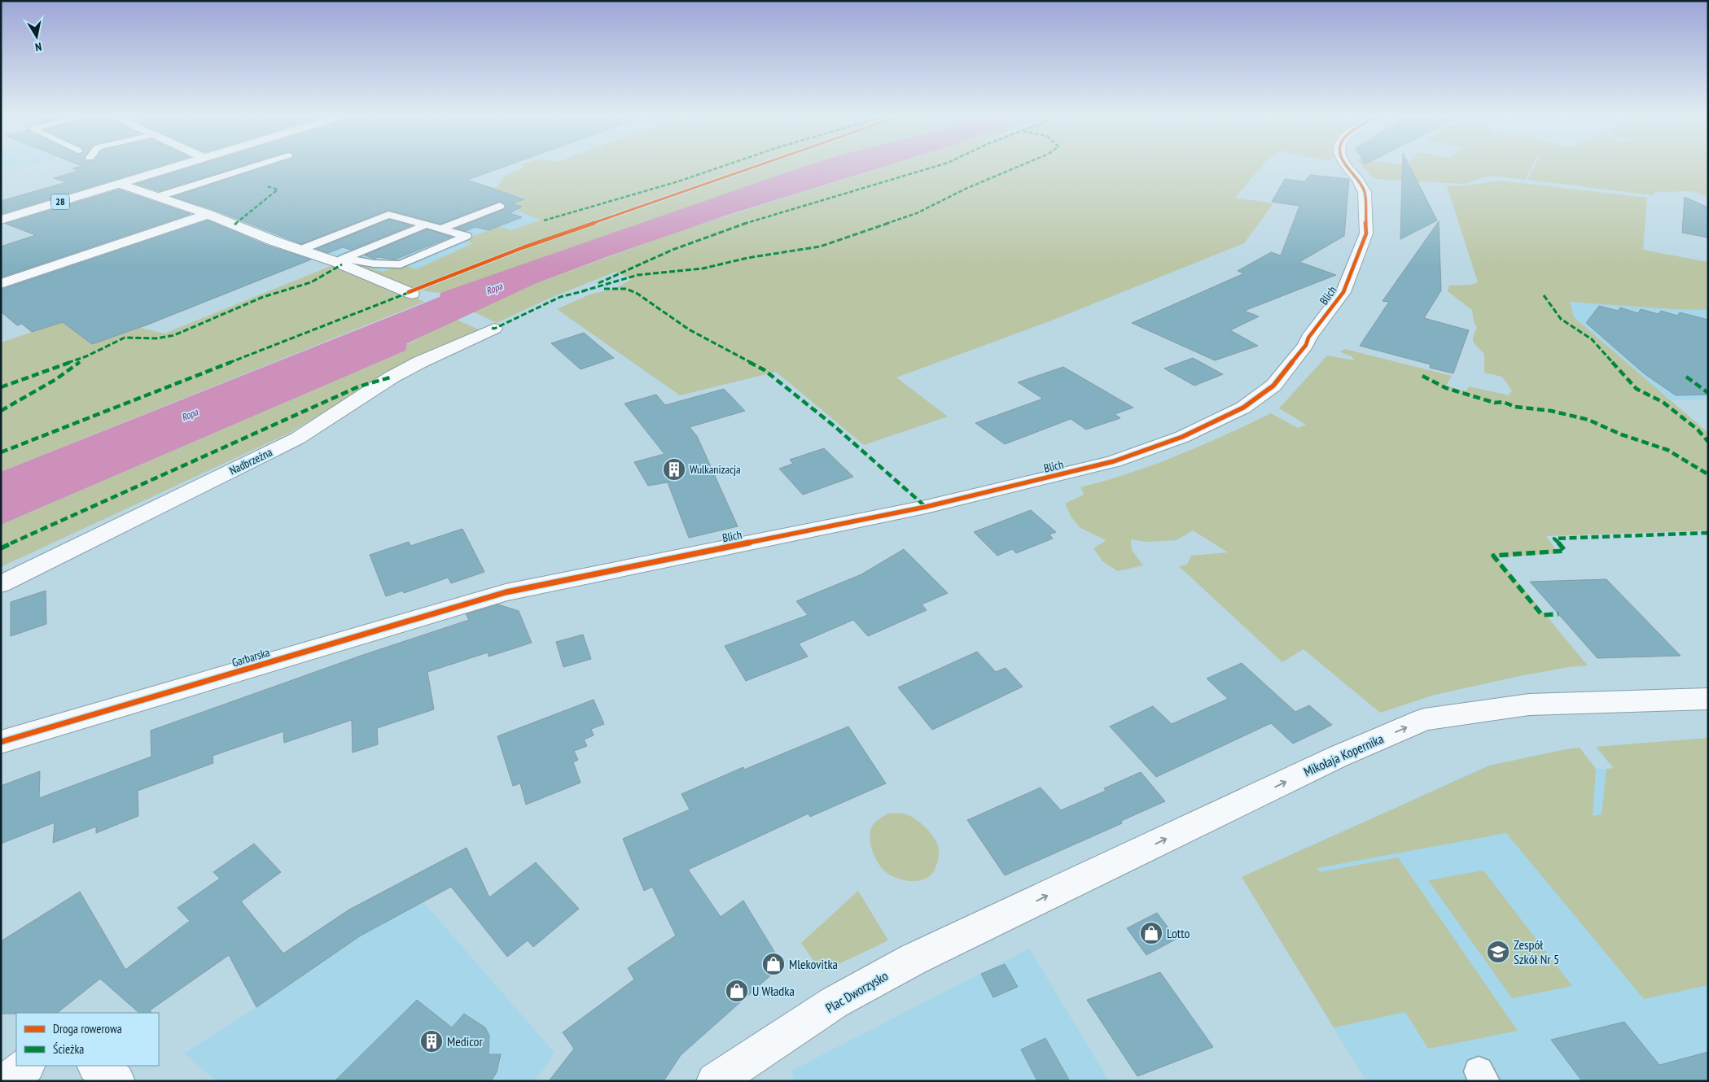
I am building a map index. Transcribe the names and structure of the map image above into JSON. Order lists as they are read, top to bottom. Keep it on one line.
{"streets":{"street":["28","Blich","Nadbrzeżna","Garbarska","Mikołaja Kopernika","Plac Dworzysko"]},"crossings":[["Blich","Garbarska"],["Mikołaja Kopernika","Plac Dworzysko"]],"one_way":["Mikołaja Kopernika"],"water":["Ropa"],"places":{"building":["Wulkanizacja","Medicor"],"shop":["Lotto","Mlekovitka","U Władka"],"school or university":["Zespół Szkół Nr 5"]},"legend":["Droga rowerowa","Ścieżka"],"north":"bottom"}
